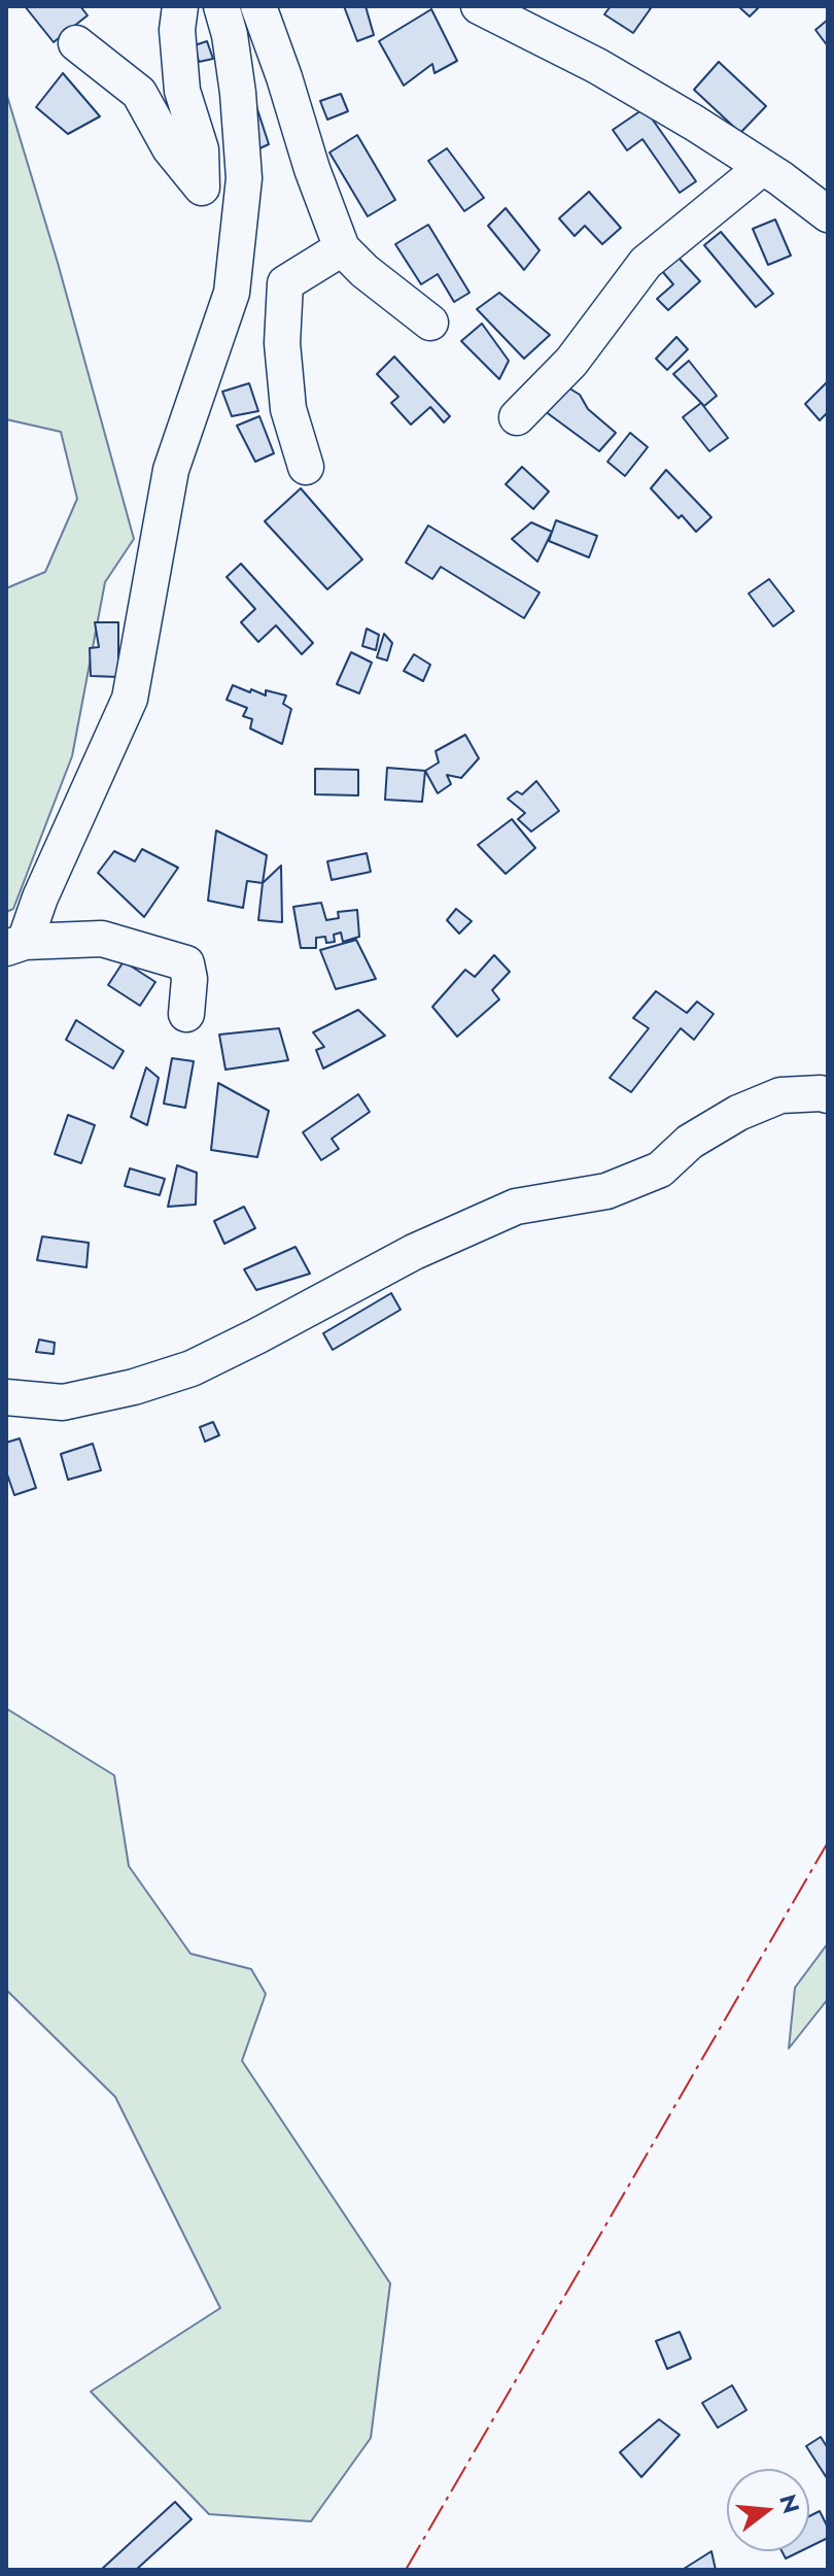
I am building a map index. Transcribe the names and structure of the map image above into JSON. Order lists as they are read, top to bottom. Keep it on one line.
{"north":"right"}
